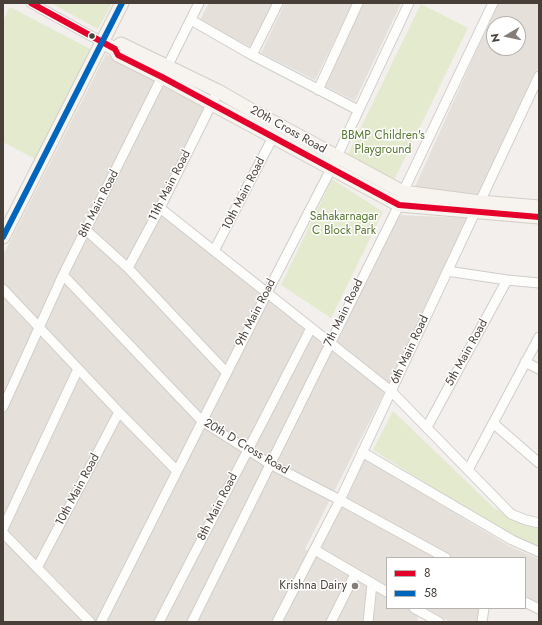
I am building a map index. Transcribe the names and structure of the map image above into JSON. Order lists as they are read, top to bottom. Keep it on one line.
{"streets":{"street":["20th Cross Road","11th Main Road","10th Main Road","8th Main Road","9th Main Road","7th Main Road","6th Main Road","5th Main Road","20th D Cross Road"]},"crossings":[["20th Cross Road","11th Main Road"],["20th Cross Road","10th Main Road"],["20th Cross Road","8th Main Road"],["20th Cross Road","9th Main Road"],["20th Cross Road","7th Main Road"],["20th Cross Road","6th Main Road"],["8th Main Road","20th D Cross Road"],["9th Main Road","20th D Cross Road"],["7th Main Road","20th D Cross Road"],["6th Main Road","20th D Cross Road"]],"parks":["BBMP Children's Playground","Sahakarnagar C Block Park"],"places":["Krishna Dairy"],"lines":["transit line 8","transit line 58"],"legend":["8","58"],"north":"left"}
